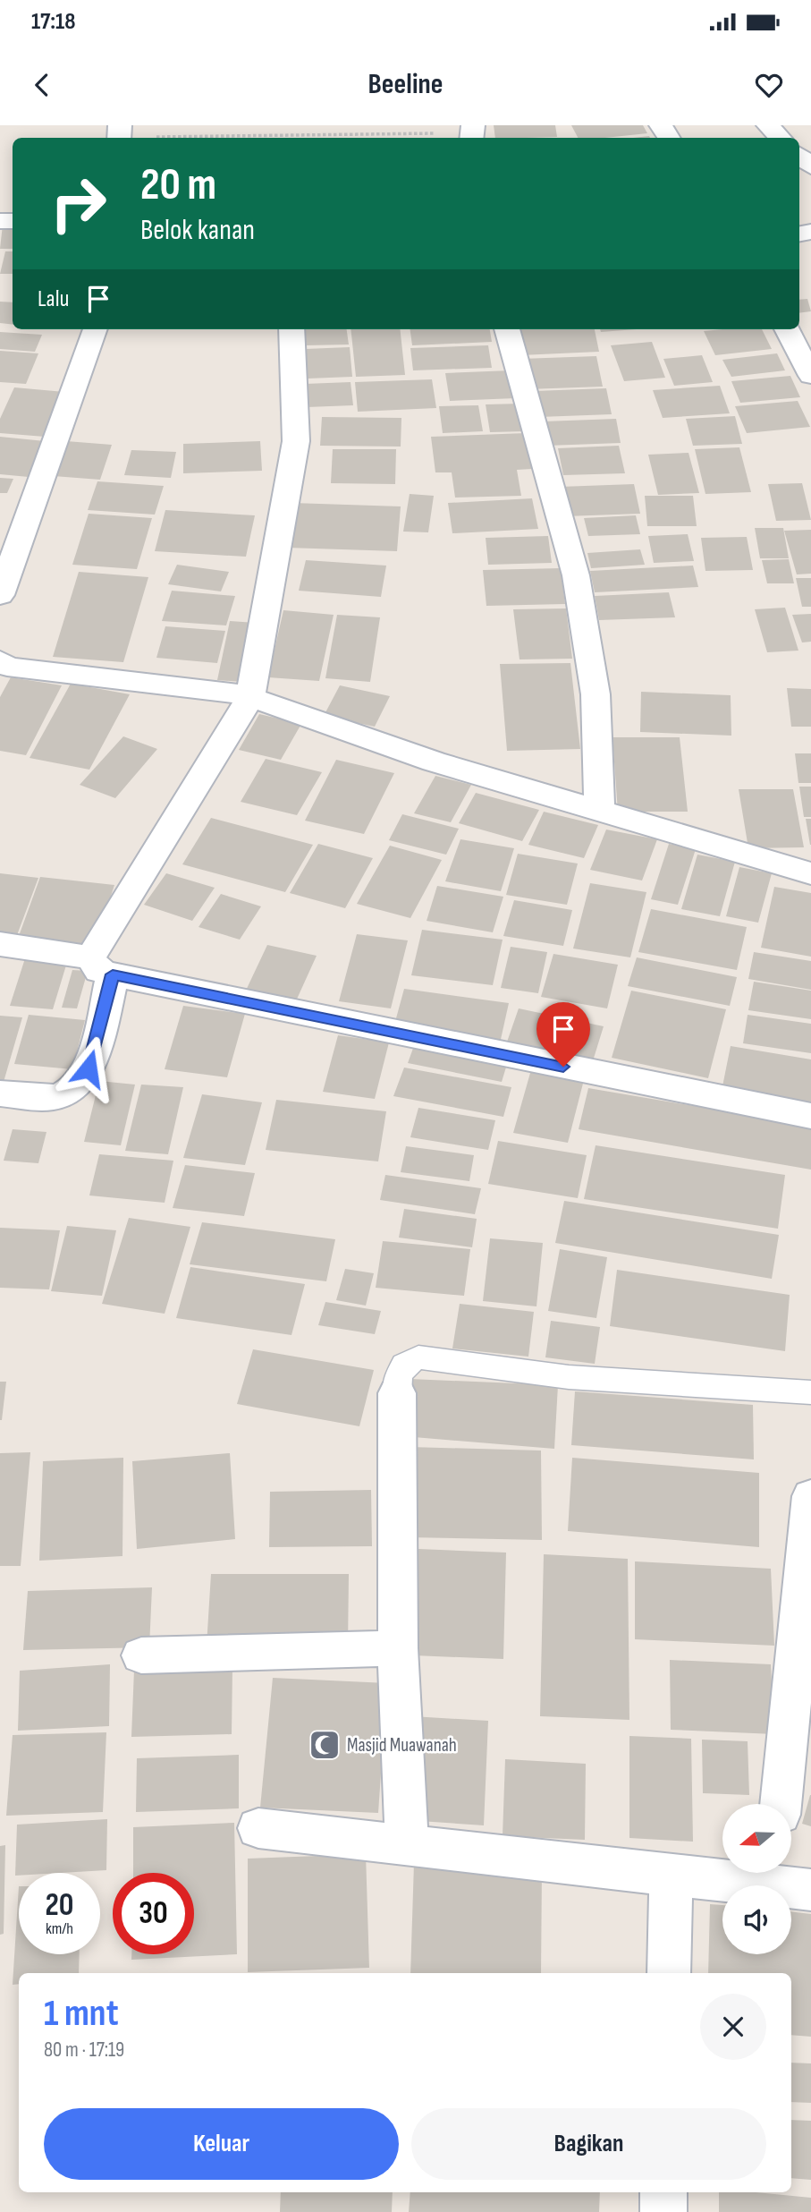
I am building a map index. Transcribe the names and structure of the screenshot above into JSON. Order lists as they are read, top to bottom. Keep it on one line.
{"places":{"mosque":["Masjid Muawanah"]},"north":"left","page":{"status":"17:18","header":"Beeline","turn":["20 m","Belok kanan"],"then":"Lalu","speed":"20 km/h","limit":"30","heading":["1 mnt","80 m · 17:19"],"buttons":["Keluar","Bagikan"]}}
